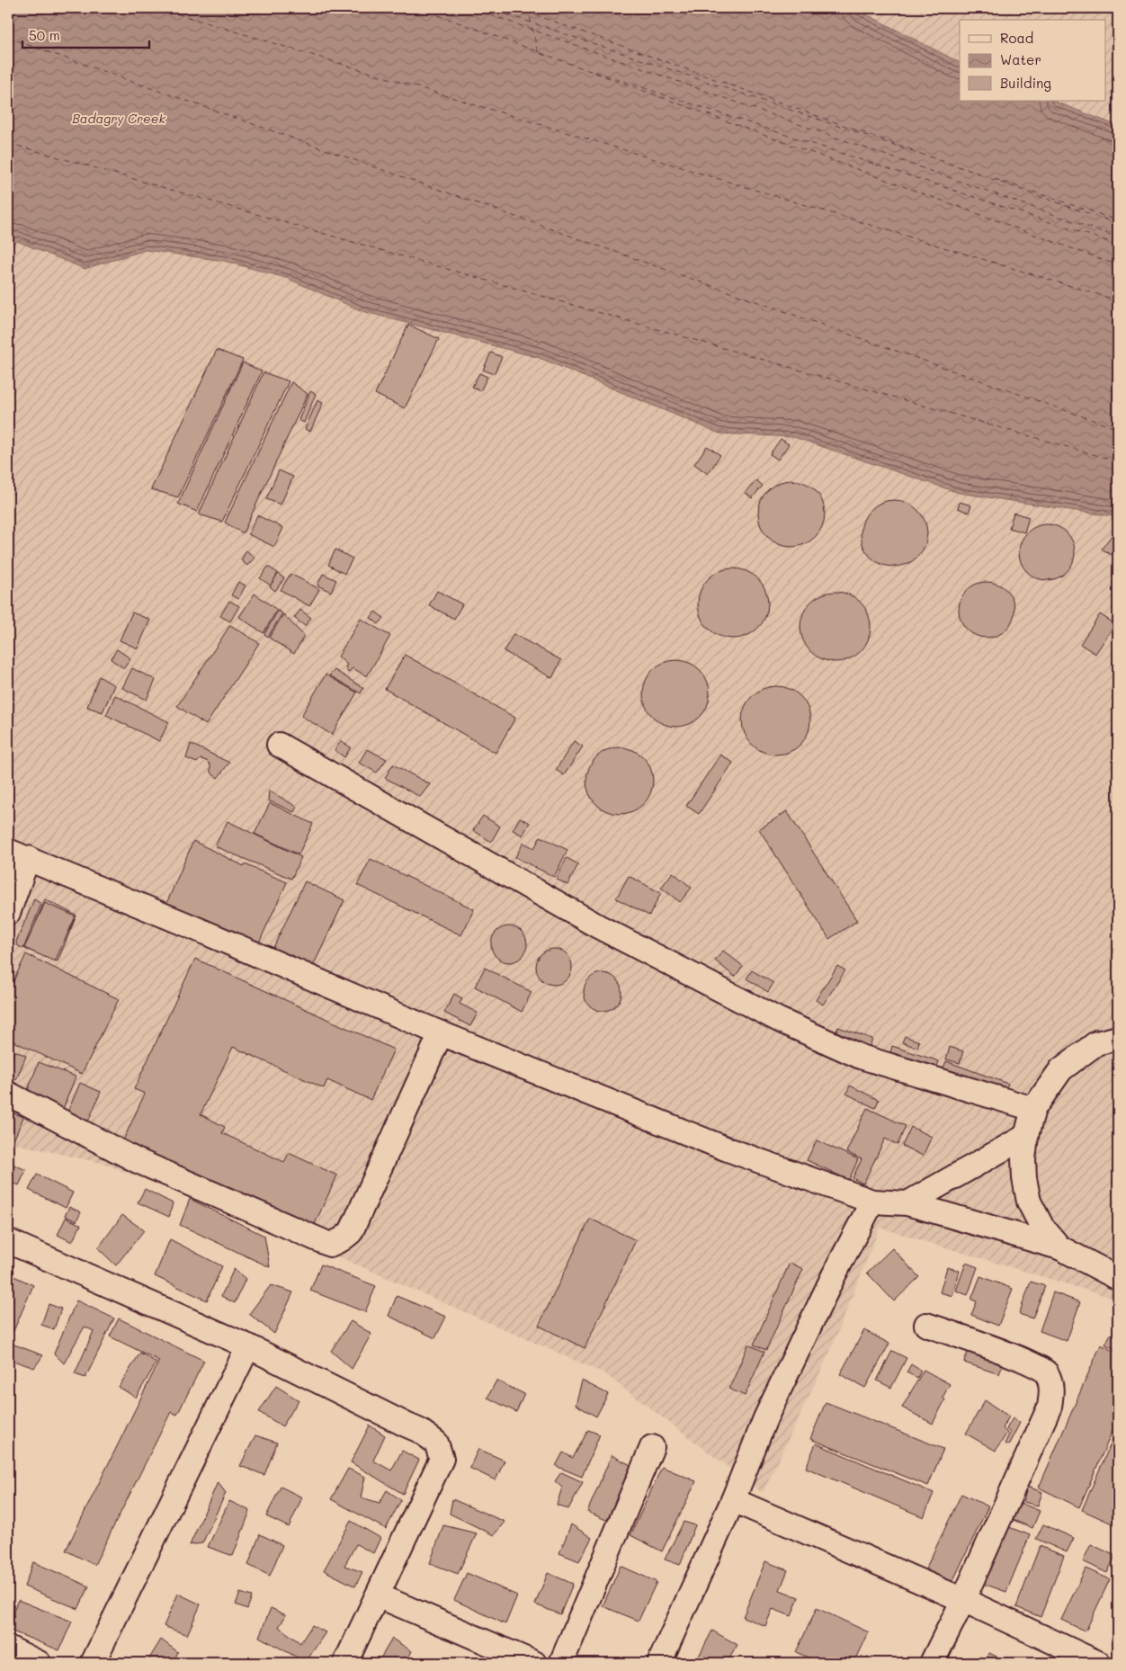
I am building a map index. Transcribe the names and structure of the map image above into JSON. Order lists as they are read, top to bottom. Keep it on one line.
{"water":["Badagry Creek"],"legend":["Road","Water","Building"],"scale_bar":"50 m"}
